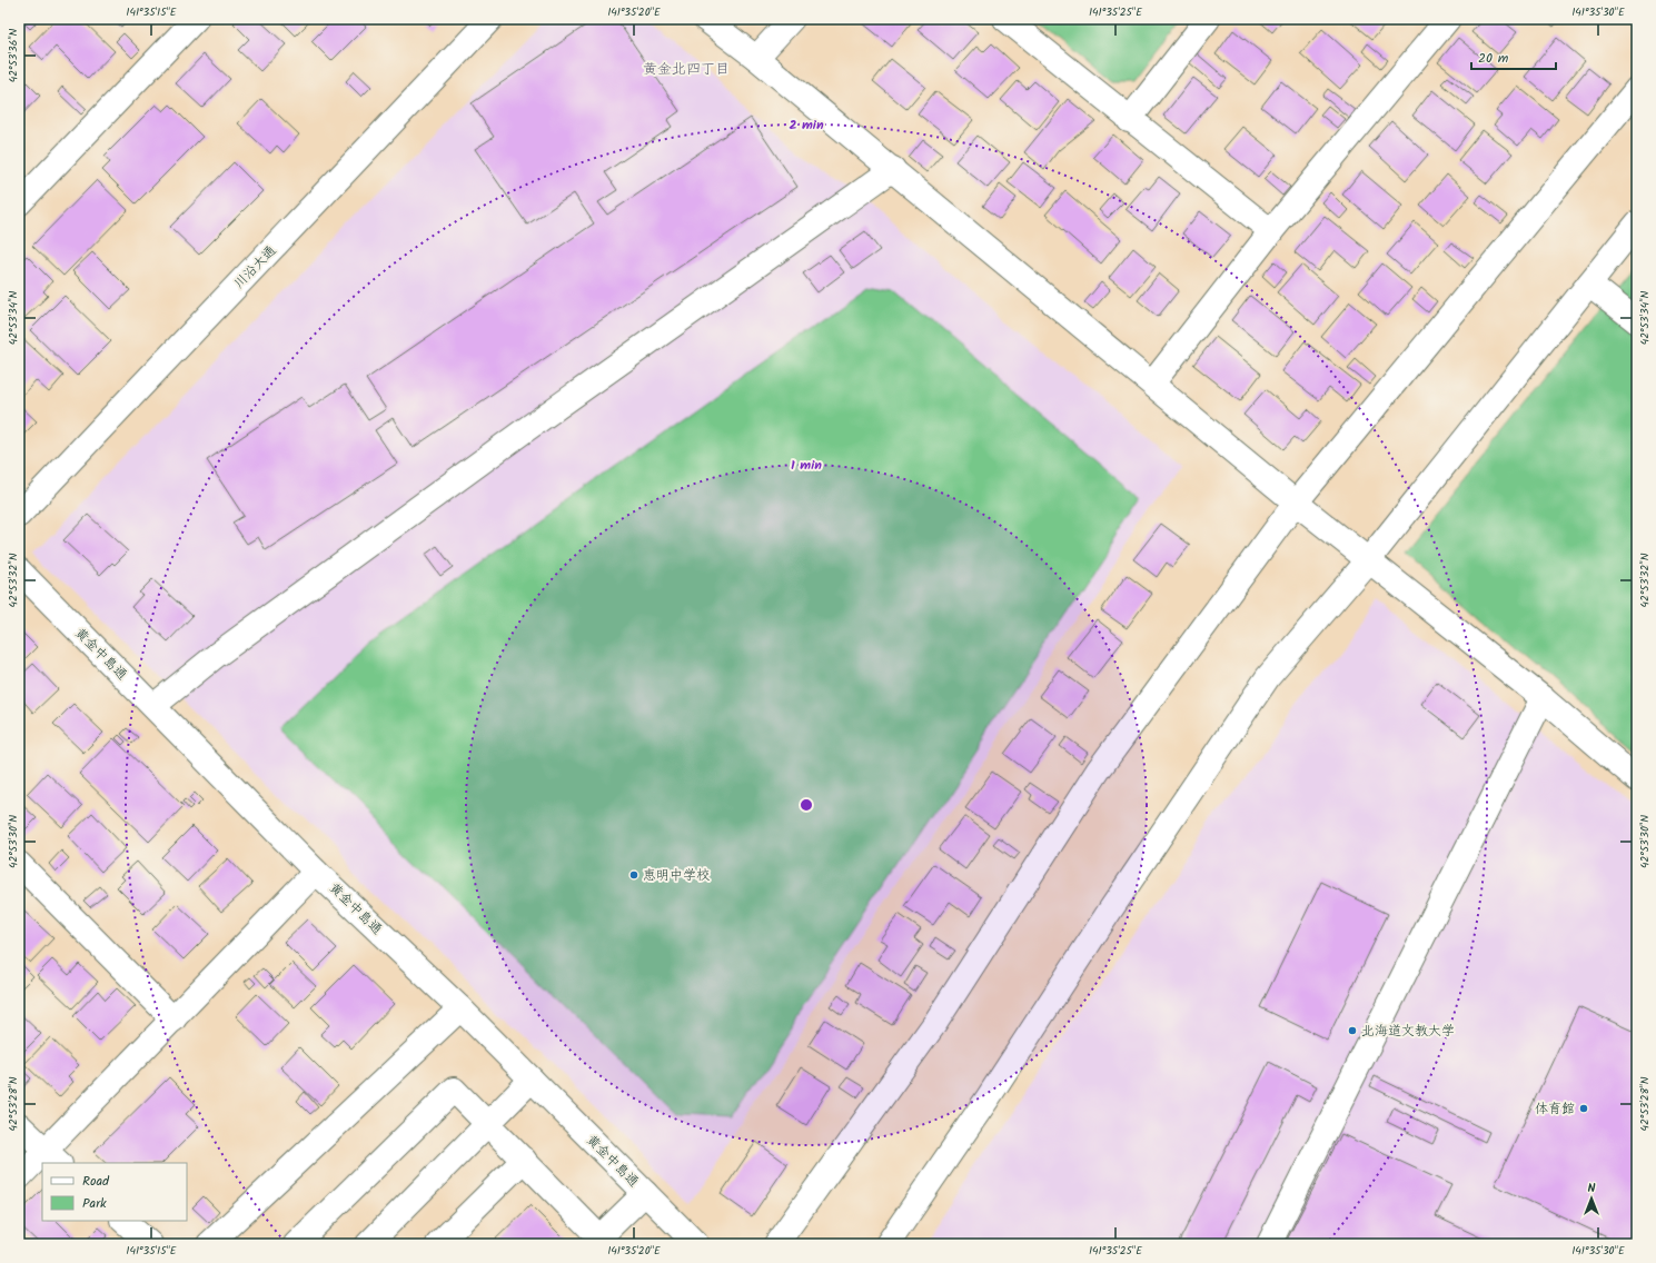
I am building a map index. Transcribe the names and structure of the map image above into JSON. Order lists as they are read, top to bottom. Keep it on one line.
{"streets":{"street":["川沿大通","黄金中島通"]},"districts":["黄金北四丁目"],"places":["恵明中学校","北海道文教大学","体育館"],"legend":["Road","Park"],"scale_bar":"20 m","north":"top","coordinates":["141°35'15\"E","141°35'20\"E","141°35'25\"E","141°35'30\"E","42°53'36\"N","42°53'34\"N","42°53'32\"N","42°53'30\"N","42°53'28\"N"],"rings":["2 min","1 min"]}
